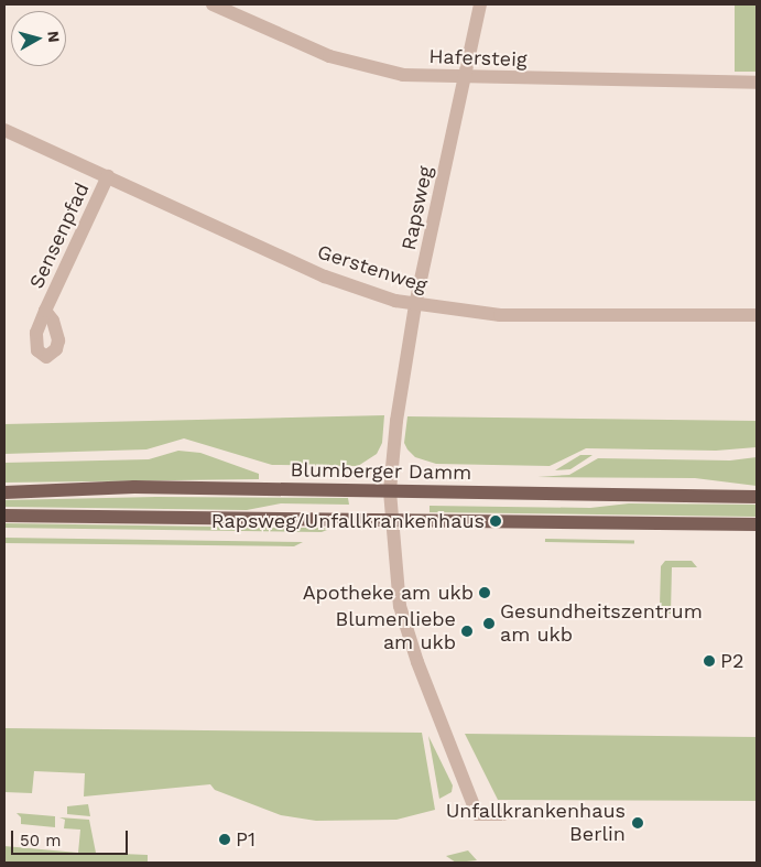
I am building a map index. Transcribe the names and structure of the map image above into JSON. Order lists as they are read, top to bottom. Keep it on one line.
{"streets":{"main road":["Blumberger Damm"],"street":["Hafersteig","Rapsweg","Sensenpfad","Gerstenweg"]},"crossings":[["Hafersteig","Rapsweg"],["Rapsweg","Gerstenweg"],["Rapsweg","Blumberger Damm"],["Sensenpfad","Gerstenweg"]],"places":["Rapsweg/Unfallkrankenhaus","Apotheke am ukb","Gesundheitszentrum am ukb","Blumenliebe am ukb","P2","Unfallkrankenhaus Berlin","P1"],"scale_bar":"50 m","north":"right"}
